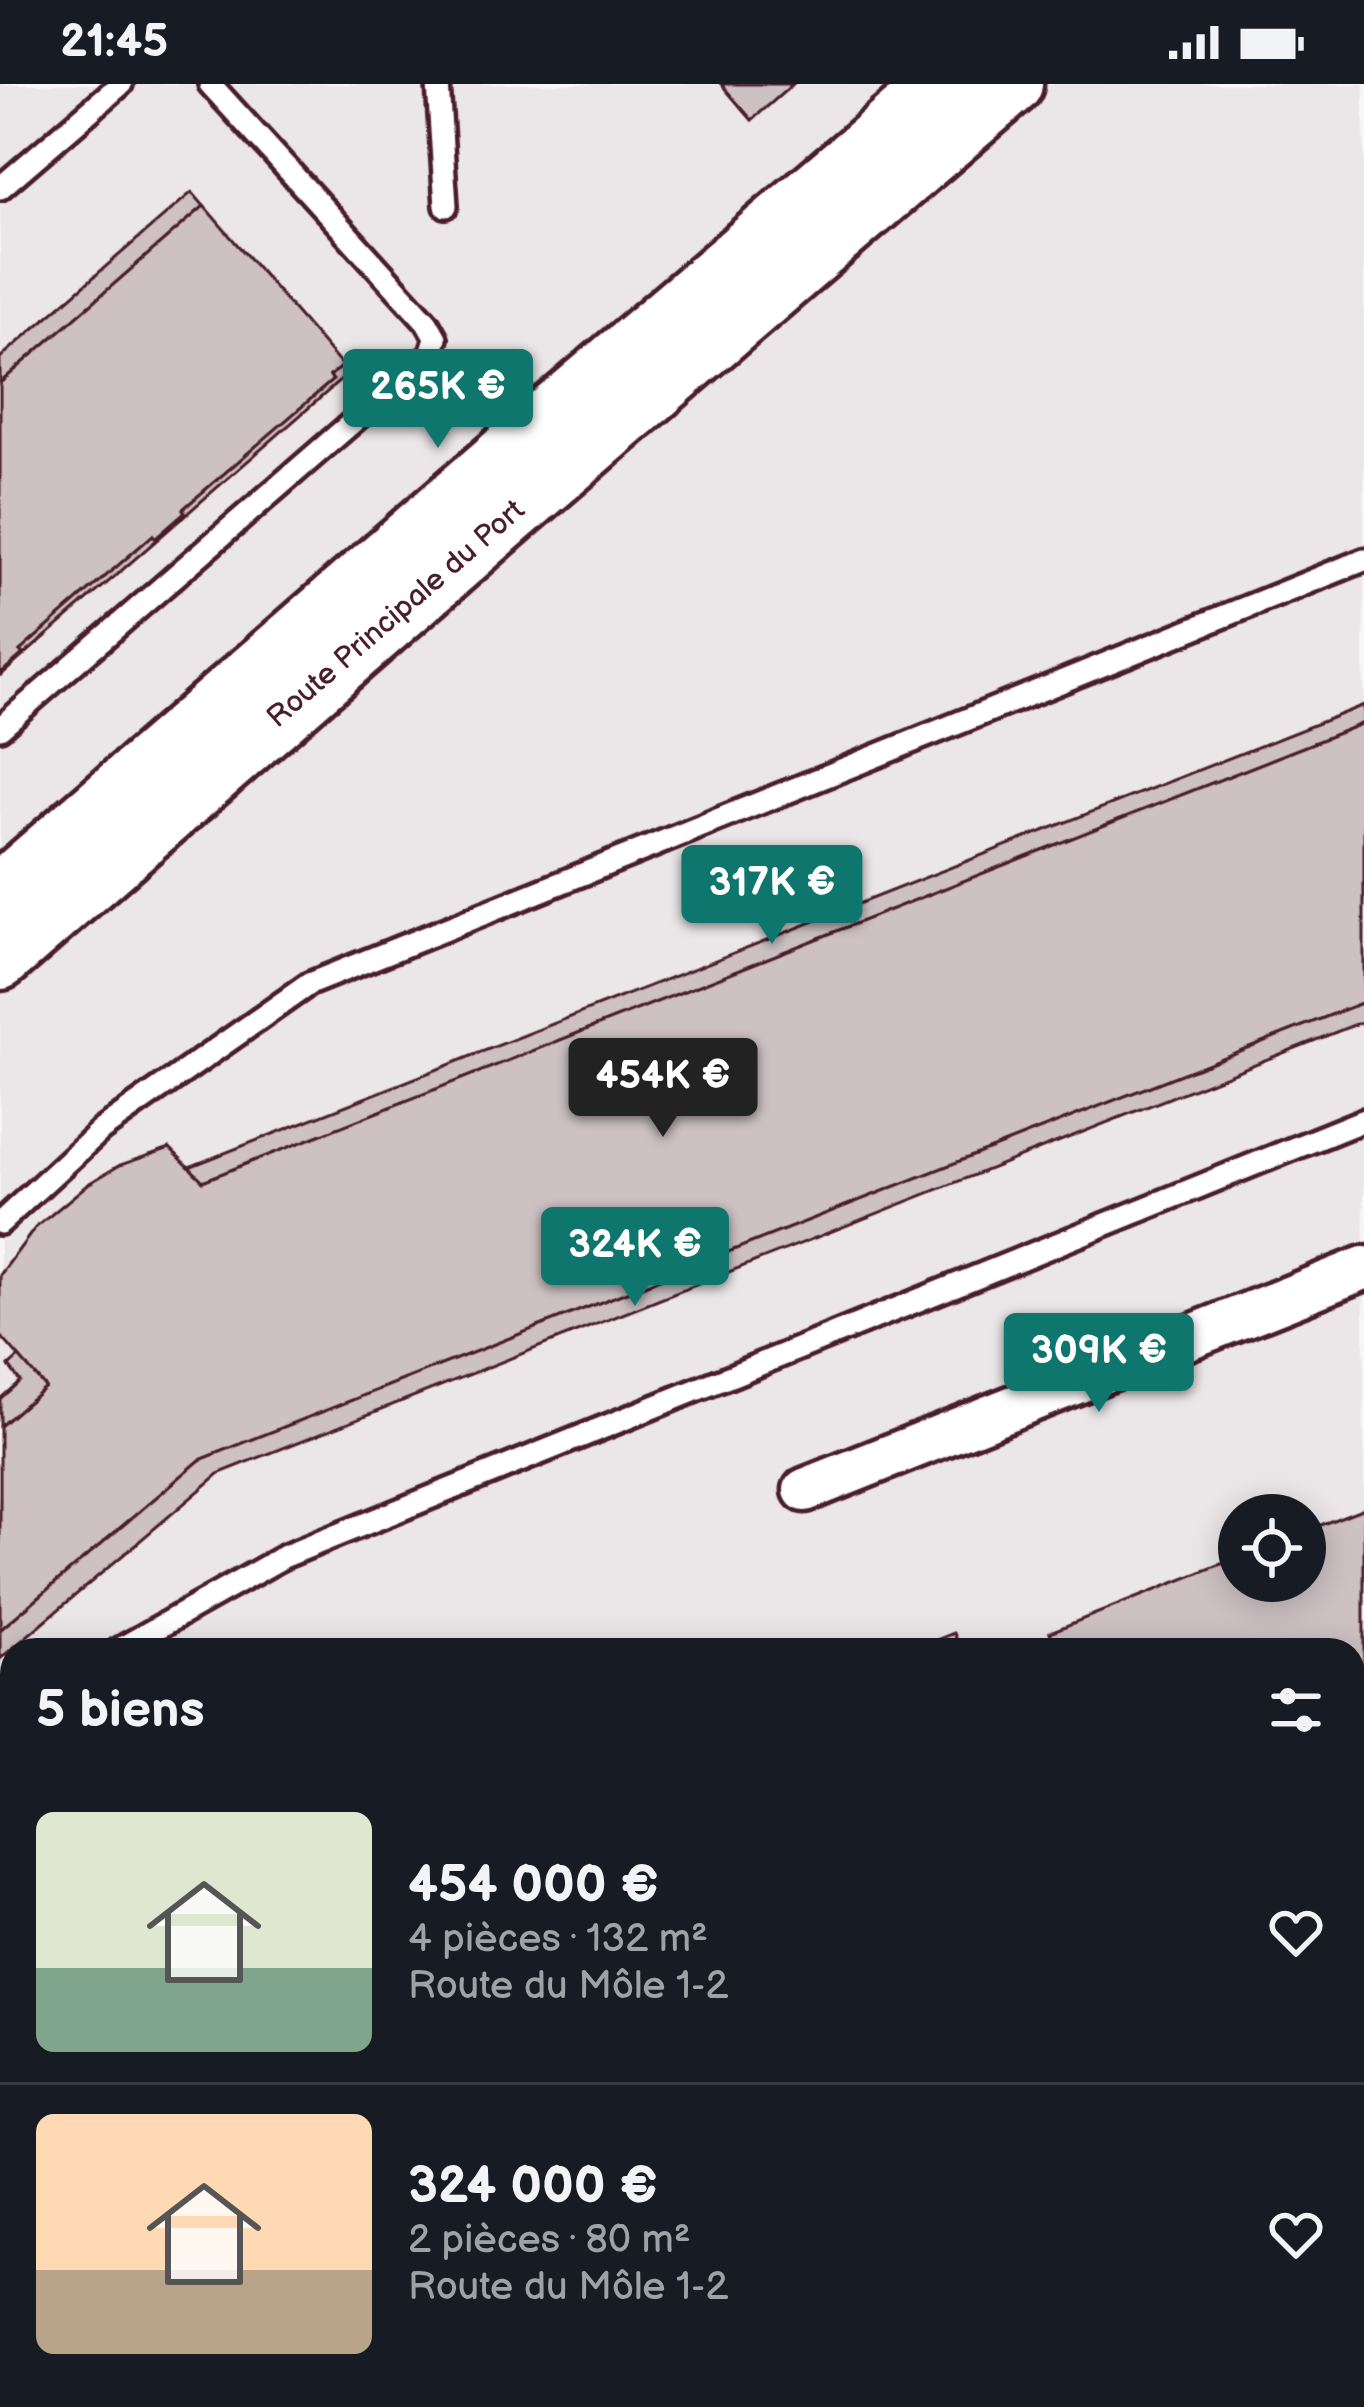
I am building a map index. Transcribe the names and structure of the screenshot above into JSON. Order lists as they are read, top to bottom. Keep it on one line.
{"streets":{"main road":["Route Principale du Port"]},"page":{"status":"21:45","price":["265K €","317K €","454K €","324K €","309K €"],"heading":"5 biens","list":[{"name":"454 000 €","note":"4 pièces · 132 m² · Route du Môle 1-2"},{"name":"324 000 €","note":"2 pièces · 80 m² · Route du Môle 1-2"}]}}
